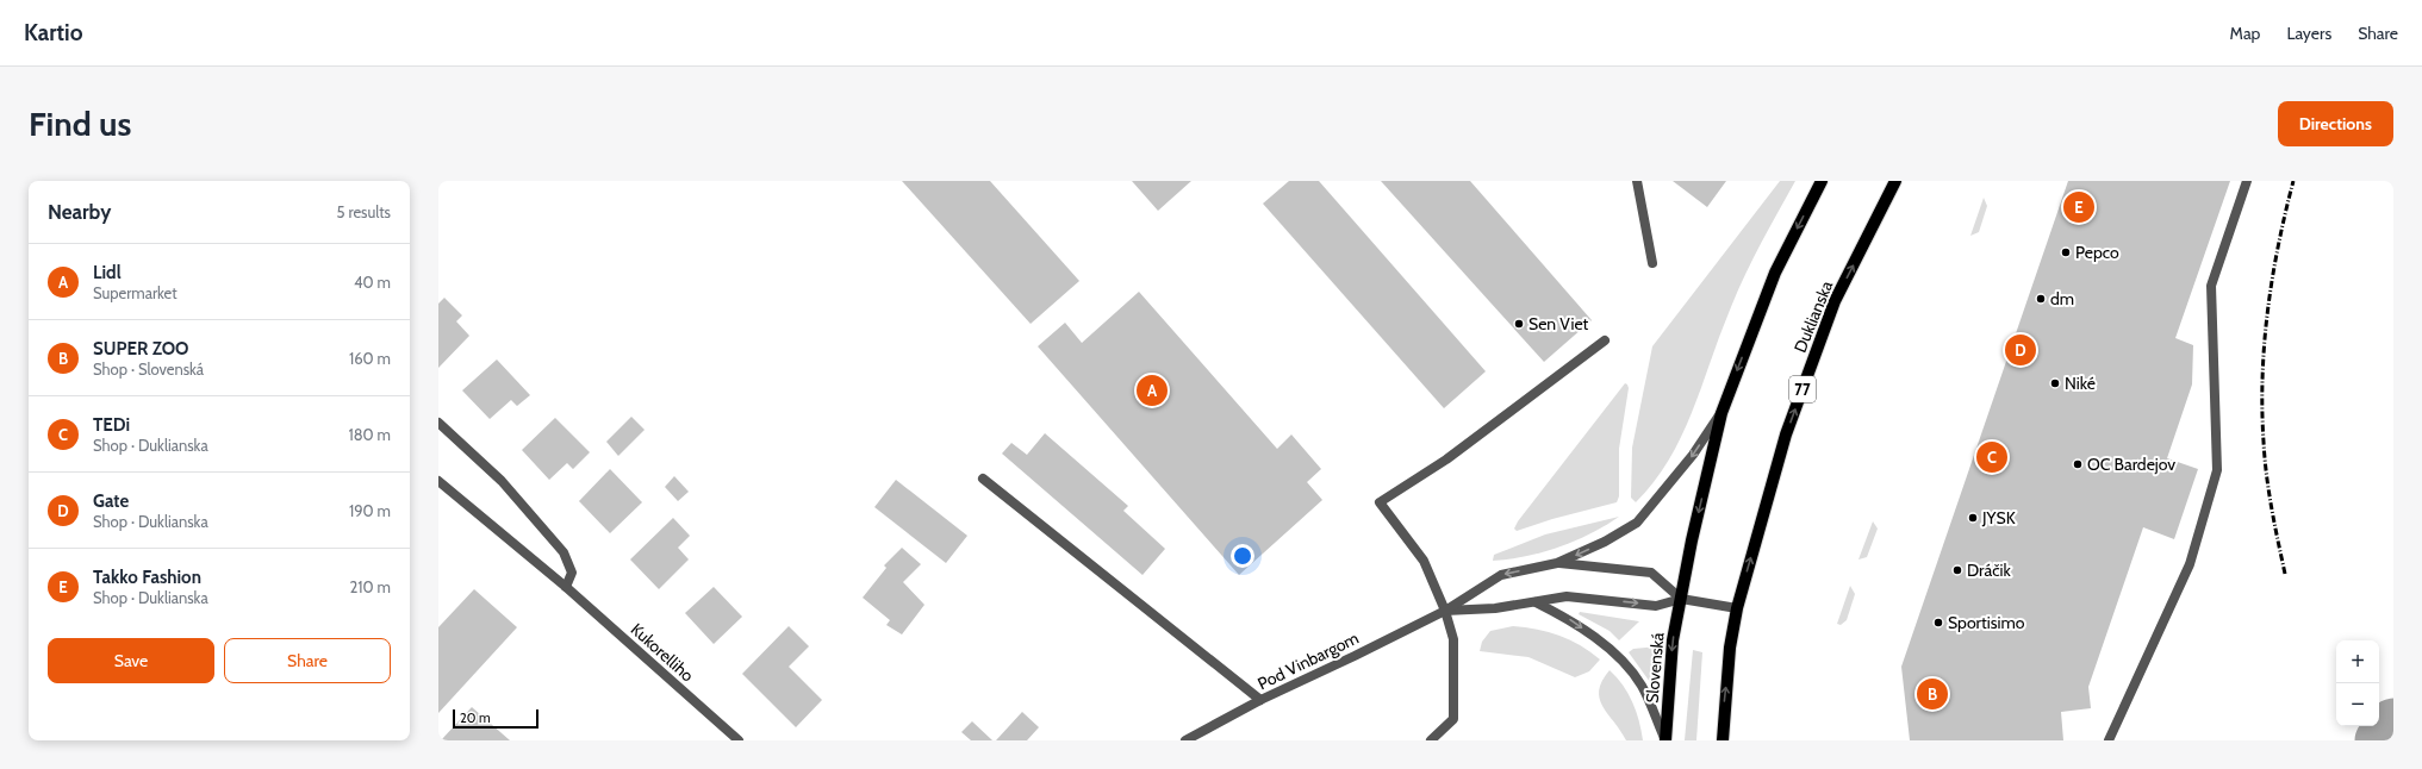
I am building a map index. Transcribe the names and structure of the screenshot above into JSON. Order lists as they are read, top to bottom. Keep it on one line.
{"streets":{"main road":["Duklianska","77","Slovenská"],"street":["Kukorelliho","Pod Vinbargom"]},"crossings":[["Duklianska","77"],["Duklianska","Pod Vinbargom"],["77","Pod Vinbargom"],["Pod Vinbargom","Slovenská"]],"places":["Pepco","dm","Sen Viet","Niké","OC Bardejov","JYSK","Dráčik","Sportisimo"],"scale_bar":"20 m","page":{"header":"Kartio","nav":["Map","Layers","Share"],"buttons":["Directions",["Save","Share"]],"title":"Find us","heading":["Nearby","5 results"],"pins":["E","D","A","C","B"],"list":[{"mark":"A","name":"Lidl","note":"Supermarket","value":"40 m"},{"mark":"B","name":"SUPER ZOO","note":"Shop · Slovenská","value":"160 m"},{"mark":"C","name":"TEDi","note":"Shop · Duklianska","value":"180 m"},{"mark":"D","name":"Gate","note":"Shop · Duklianska","value":"190 m"},{"mark":"E","name":"Takko Fashion","note":"Shop · Duklianska","value":"210 m"}],"map_buttons":["+","−"],"scale":"20 m"}}
